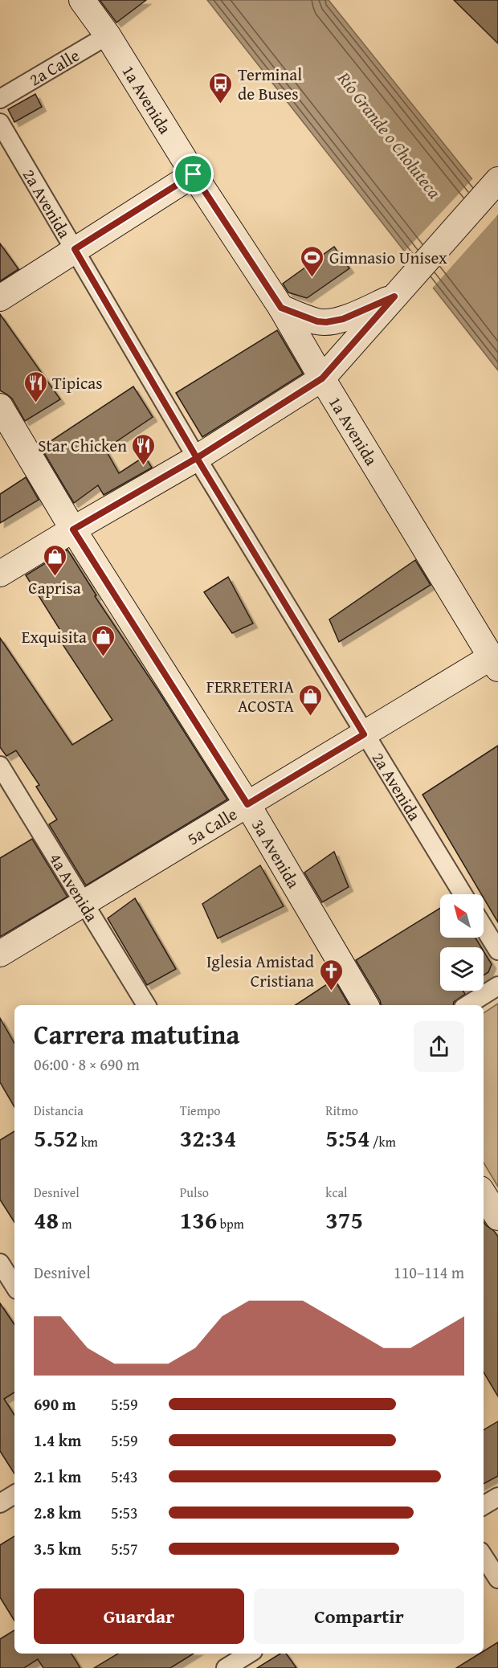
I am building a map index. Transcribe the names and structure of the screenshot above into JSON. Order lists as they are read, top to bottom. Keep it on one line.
{"streets":{"street":["2a Calle","1a Avenida","2a Avenida","5a Calle","3a Avenida","4a Avenida"]},"crossings":[["2a Calle","1a Avenida"],["1a Avenida","5a Calle"],["2a Avenida","5a Calle"],["5a Calle","3a Avenida"],["5a Calle","4a Avenida"]],"water":["Río Grande o Choluteca"],"places":{"bus stop":["Terminal de Buses"],"sports":["Gimnasio Unisex"],"restaurant":["Tipicas","Star Chicken"],"shop":["Caprisa","Exquisita","FERRETERIA ACOSTA"],"church":["Iglesia Amistad Cristiana"]},"north":"top left","page":{"heading":["Carrera matutina","06:00 · 8 × 690 m"],"stats":[["Distancia","5.52 km"],["Tiempo","32:34"],["Ritmo","5:54 /km"],["Desnivel","48 m"],["Pulso","136 bpm"],["kcal","375"]],"chart":["Desnivel","110–114 m"],"list":[{"name":"690 m","note":"5:59"},{"name":"1.4 km","note":"5:59"},{"name":"2.1 km","note":"5:43"},{"name":"2.8 km","note":"5:53"},{"name":"3.5 km","note":"5:57"}],"buttons":["Guardar","Compartir"]}}
